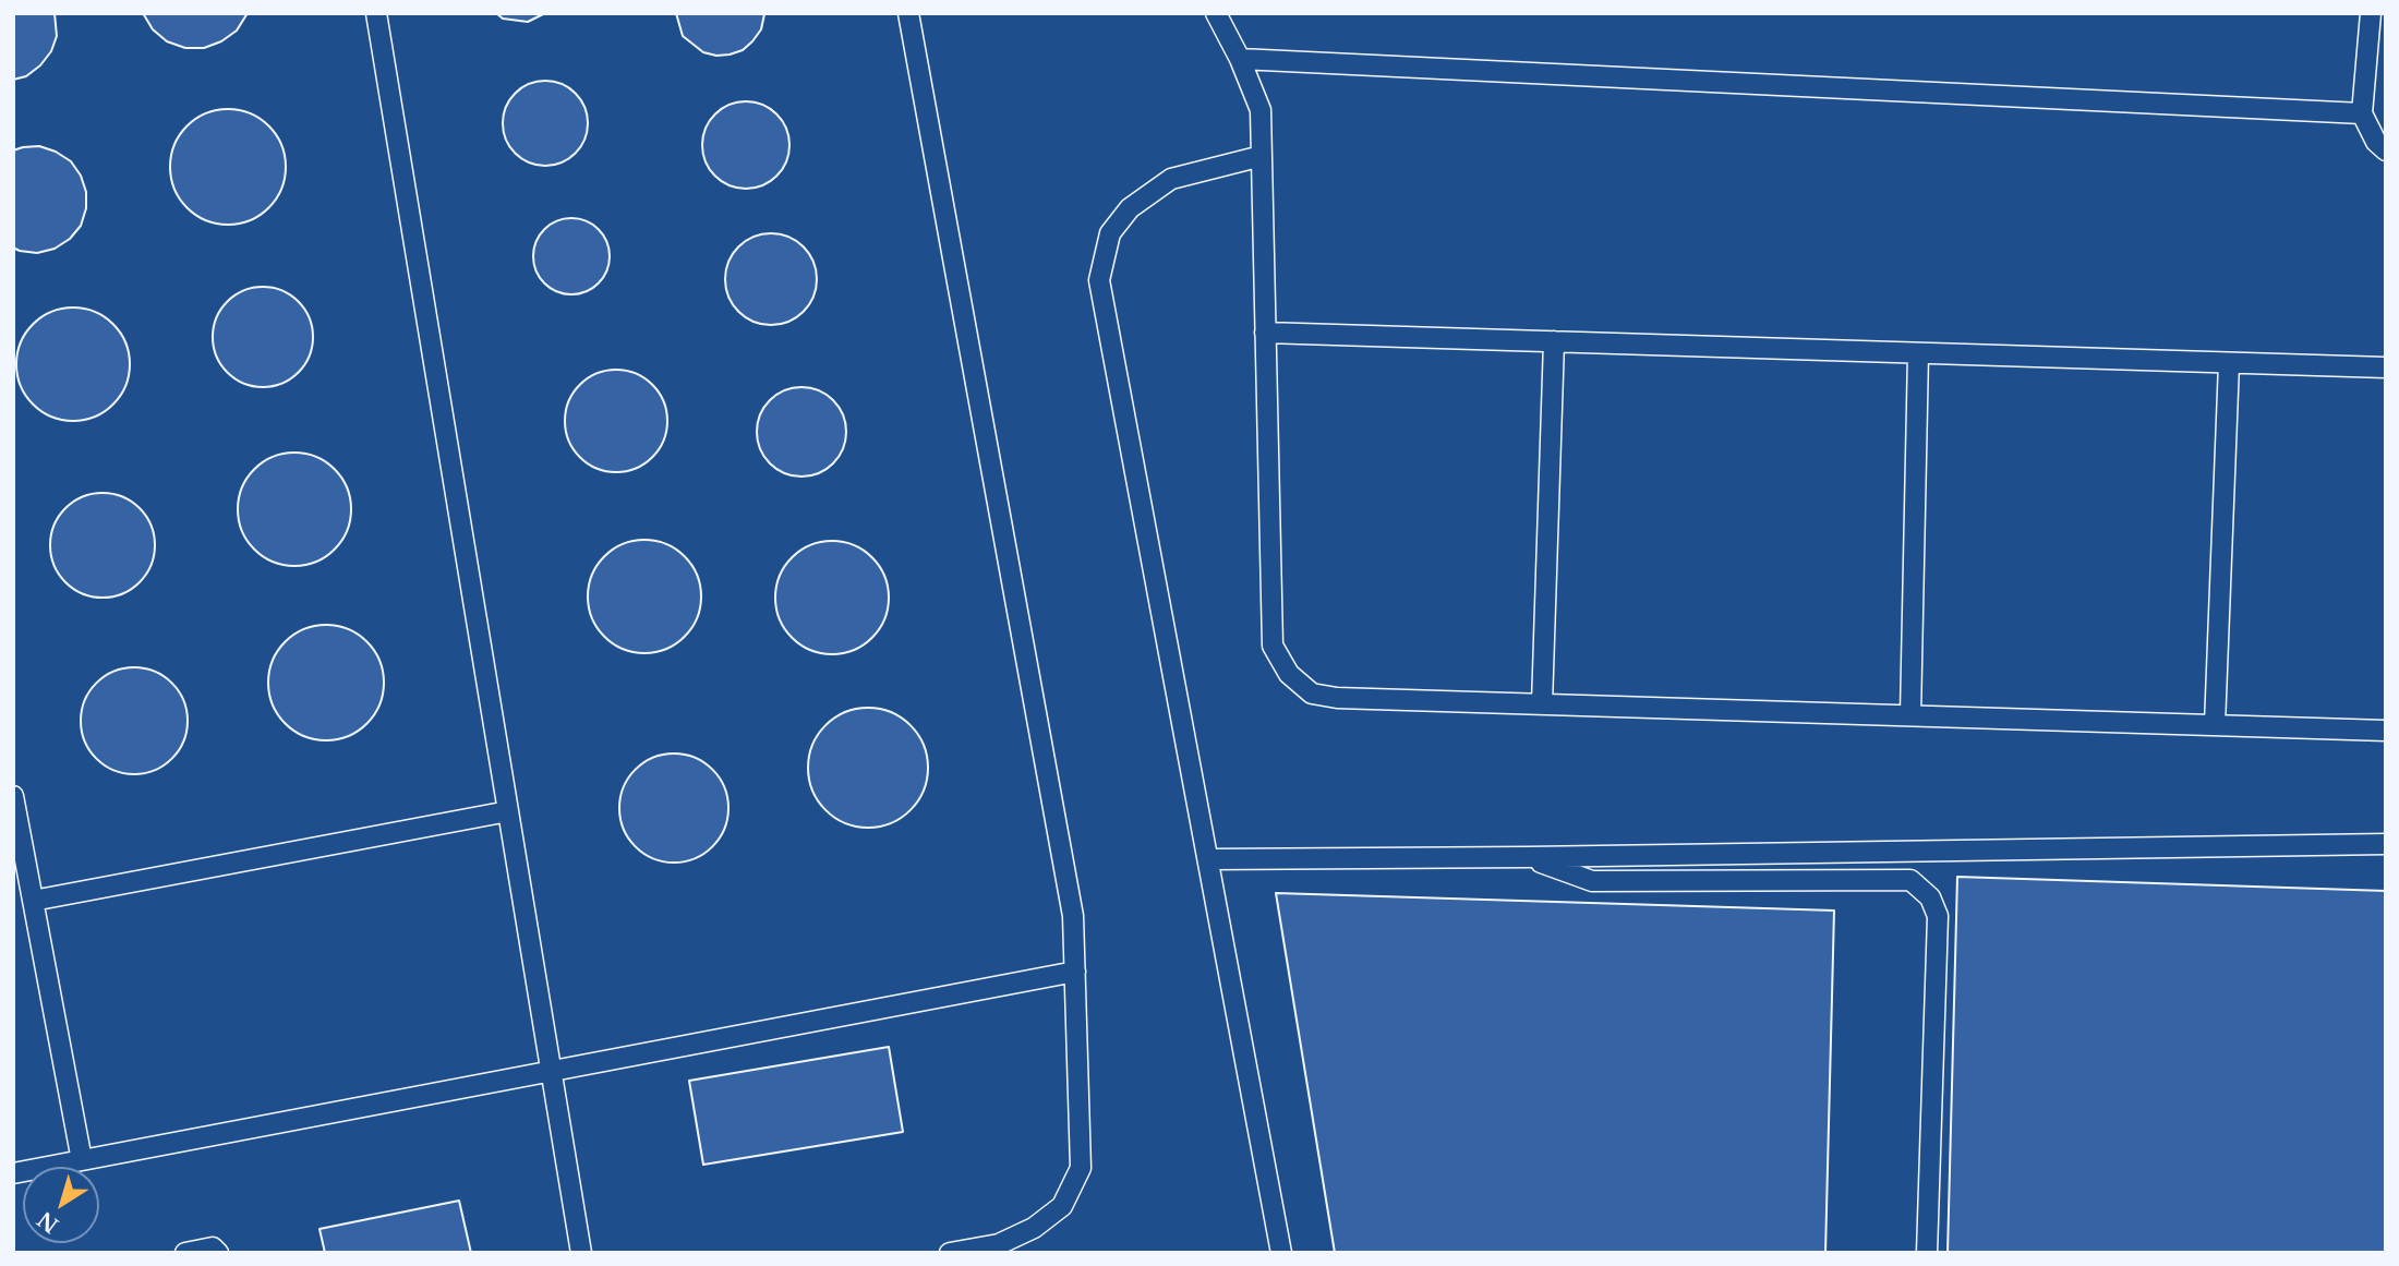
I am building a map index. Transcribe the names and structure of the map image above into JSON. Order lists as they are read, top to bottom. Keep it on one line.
{"north":"bottom left"}
